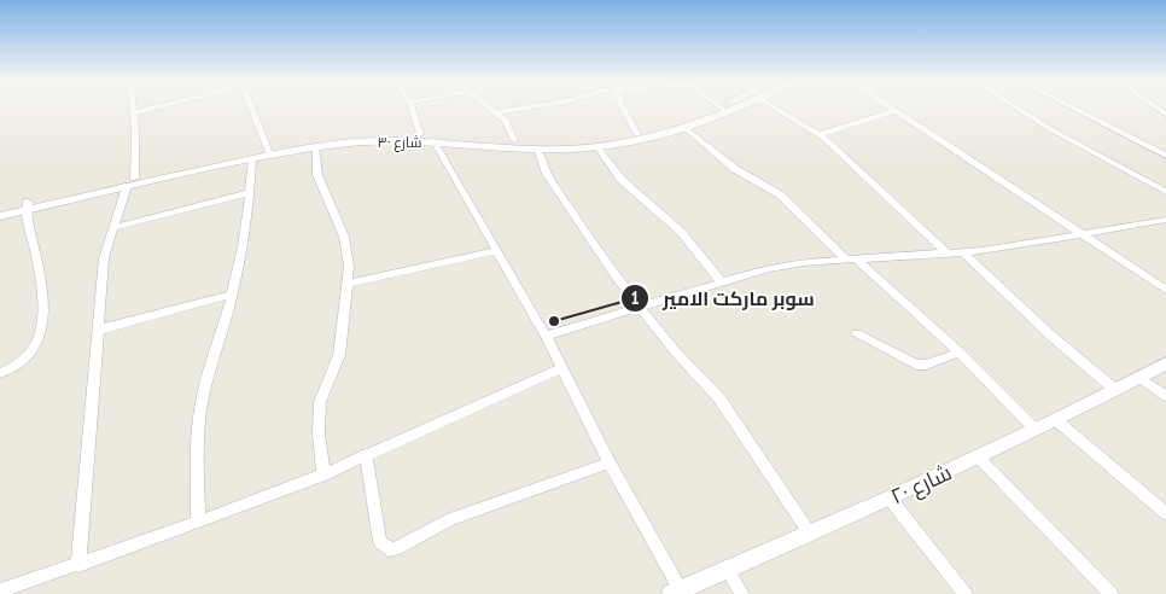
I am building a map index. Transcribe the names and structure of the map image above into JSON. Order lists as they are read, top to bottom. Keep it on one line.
{"streets":{"street":["شارع ٣٠","شارع ٢٠"]},"places":["سوبر ماركت الامير"]}
